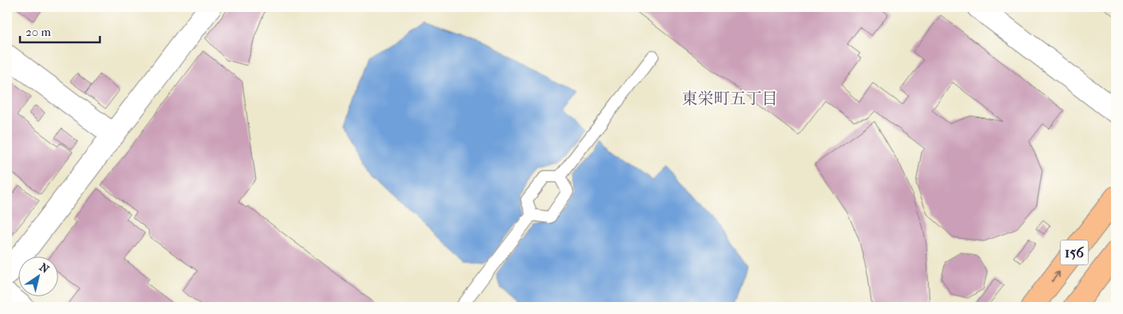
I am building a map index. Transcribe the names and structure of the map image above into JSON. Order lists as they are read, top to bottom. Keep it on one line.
{"streets":{"highway":["156"]},"districts":["東栄町五丁目"],"scale_bar":"20 m","north":"top right"}
